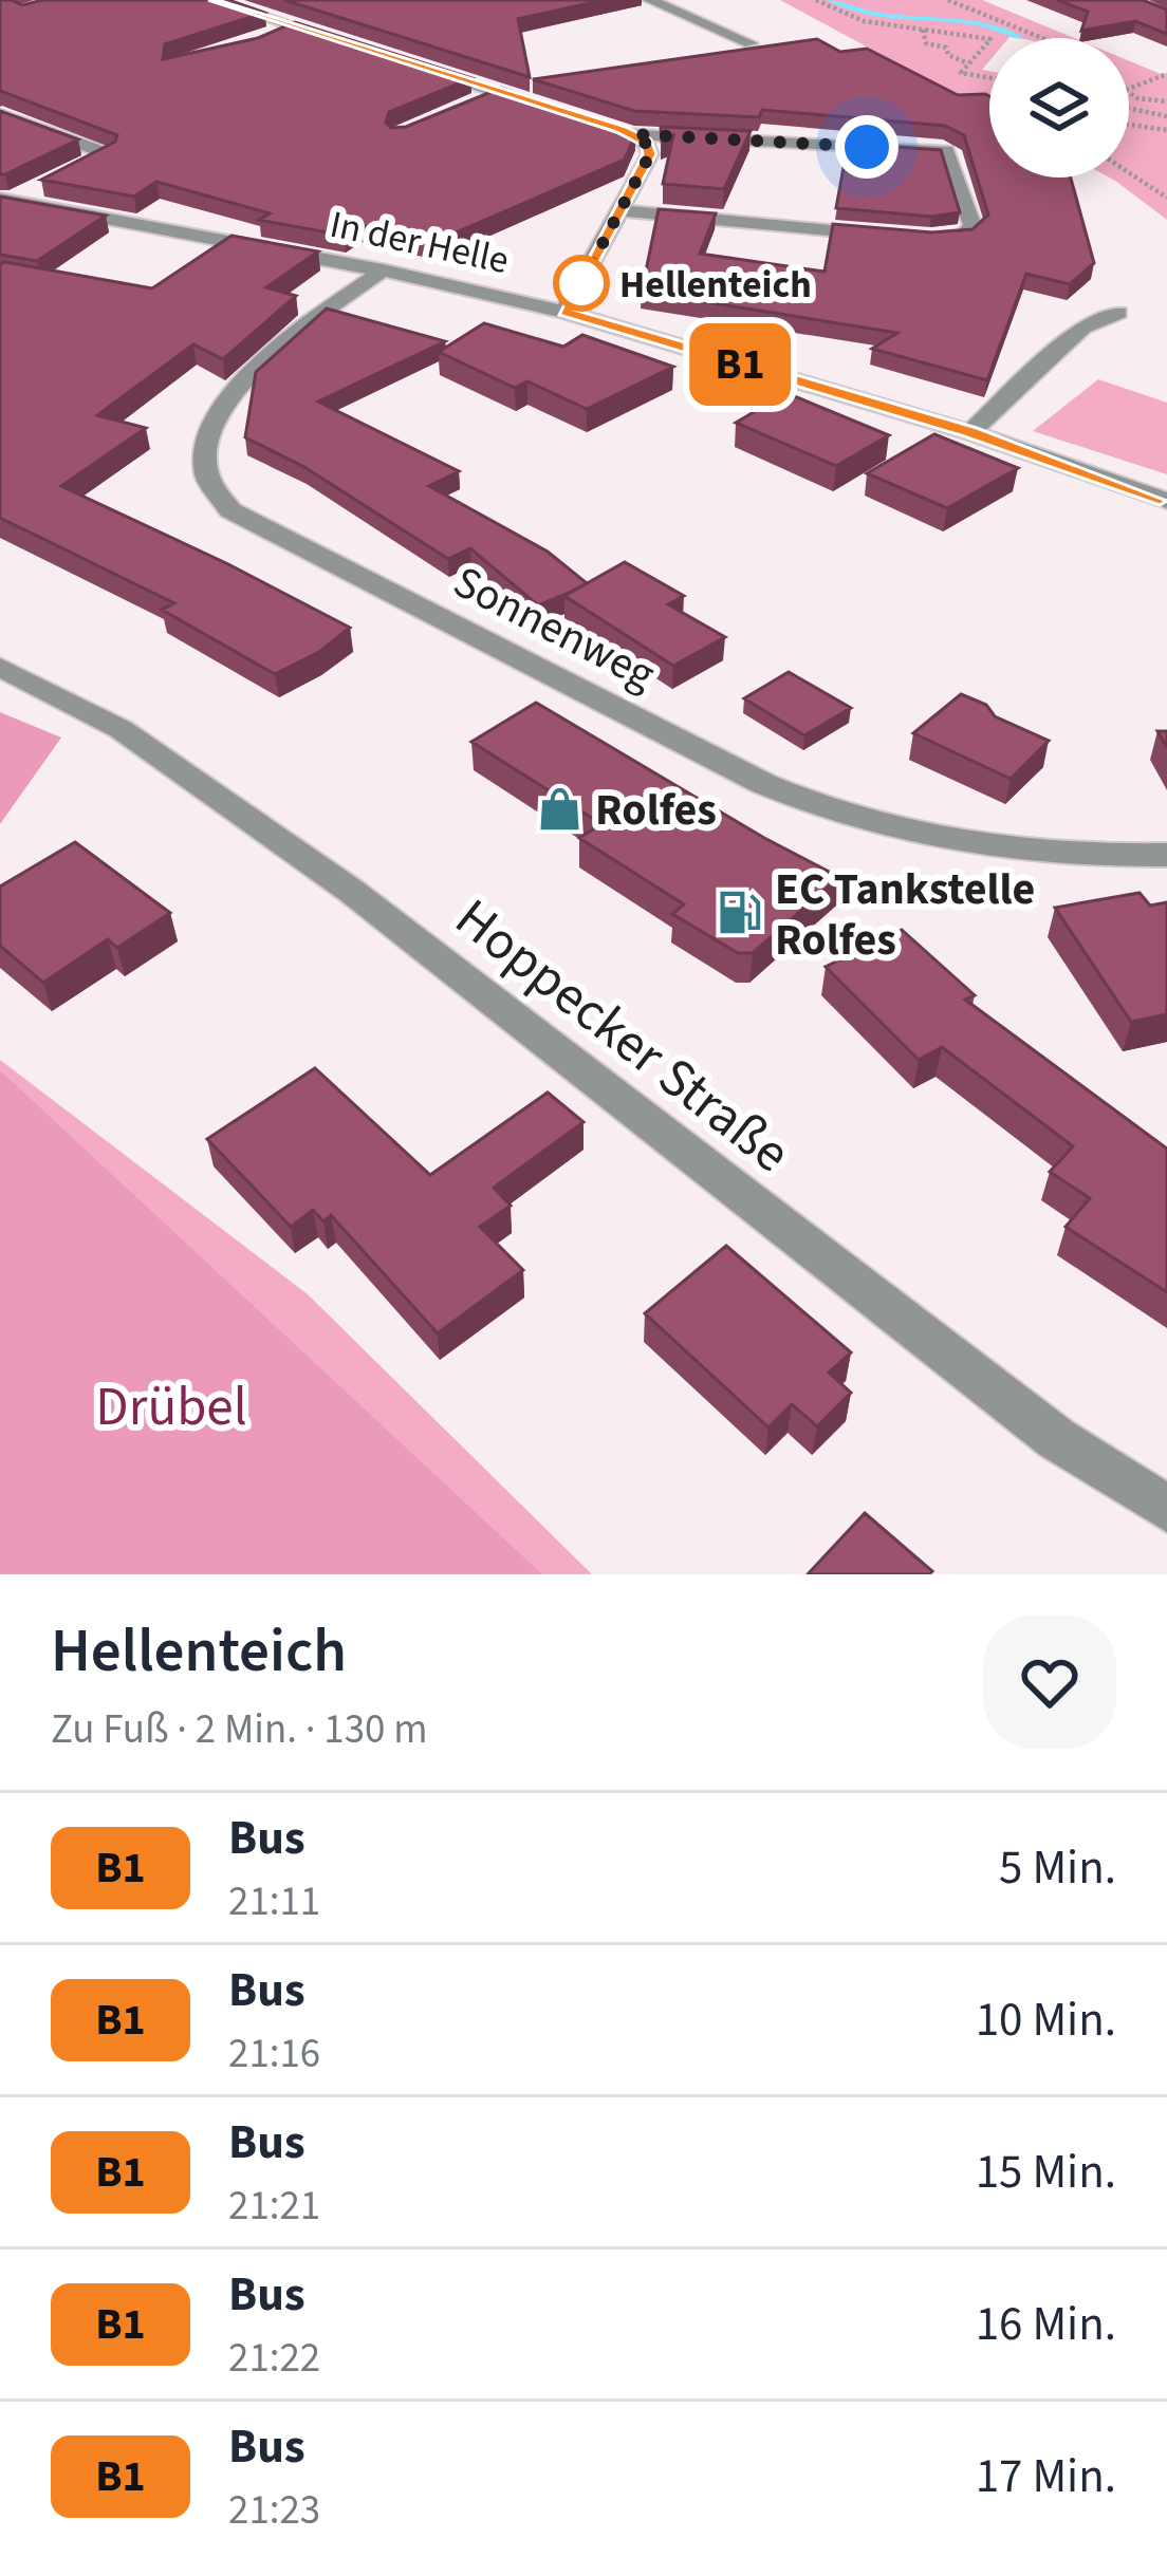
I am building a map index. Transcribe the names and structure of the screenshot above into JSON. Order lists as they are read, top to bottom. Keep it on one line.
{"streets":{"street":["In der Helle","Sonnenweg","Hoppecker Straße"]},"crossings":[["In der Helle","Sonnenweg"]],"parks":["Drübel"],"places":{"other":["Hellenteich"],"shop":["Rolfes"],"fuel station":["EC Tankstelle Rolfes"]},"lines":["bus line B1"],"page":{"on_map":"B1","heading":["Hellenteich","Zu Fuß · 2 Min. · 130 m"],"list":[{"mark":"B1","name":"Bus","note":"21:11","value":"5 Min."},{"mark":"B1","name":"Bus","note":"21:16","value":"10 Min."},{"mark":"B1","name":"Bus","note":"21:21","value":"15 Min."},{"mark":"B1","name":"Bus","note":"21:22","value":"16 Min."},{"mark":"B1","name":"Bus","note":"21:23","value":"17 Min."}]}}
